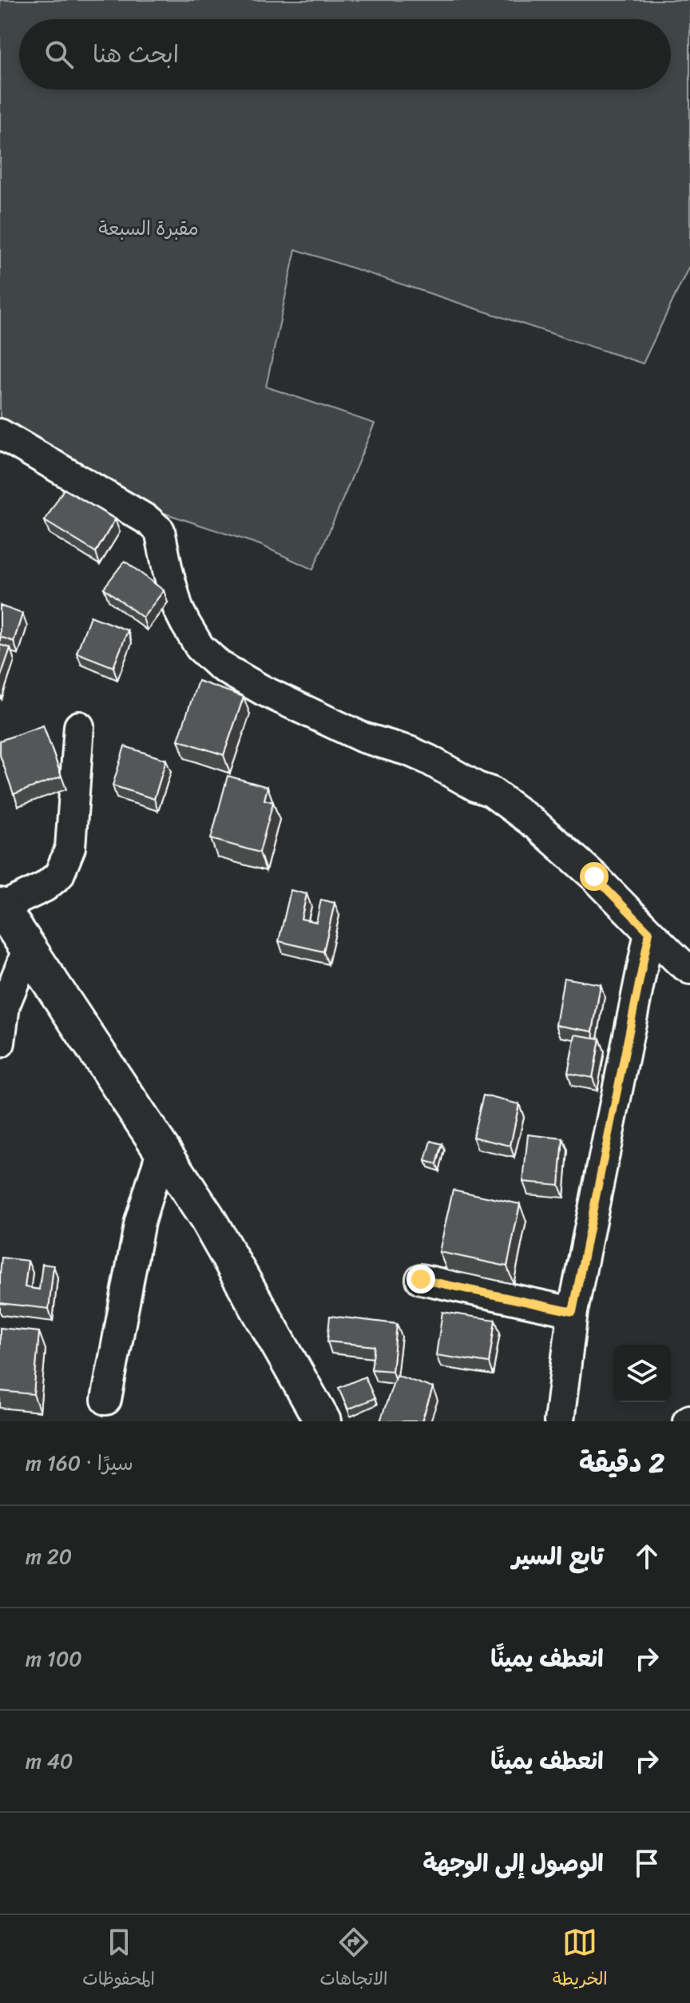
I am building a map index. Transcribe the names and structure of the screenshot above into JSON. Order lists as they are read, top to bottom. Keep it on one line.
{"parks":["مقبرة السبعة"],"page":{"search":"ابحث هنا","heading":["2 دقيقة","سيرًا · 160 m"],"list":[["تابع السير","20 m"],["انعطف يمينًا","100 m"],["انعطف يمينًا","40 m"],"الوصول إلى الوجهة"],"nav":["الخريطة","الاتجاهات","المحفوظات"]}}
